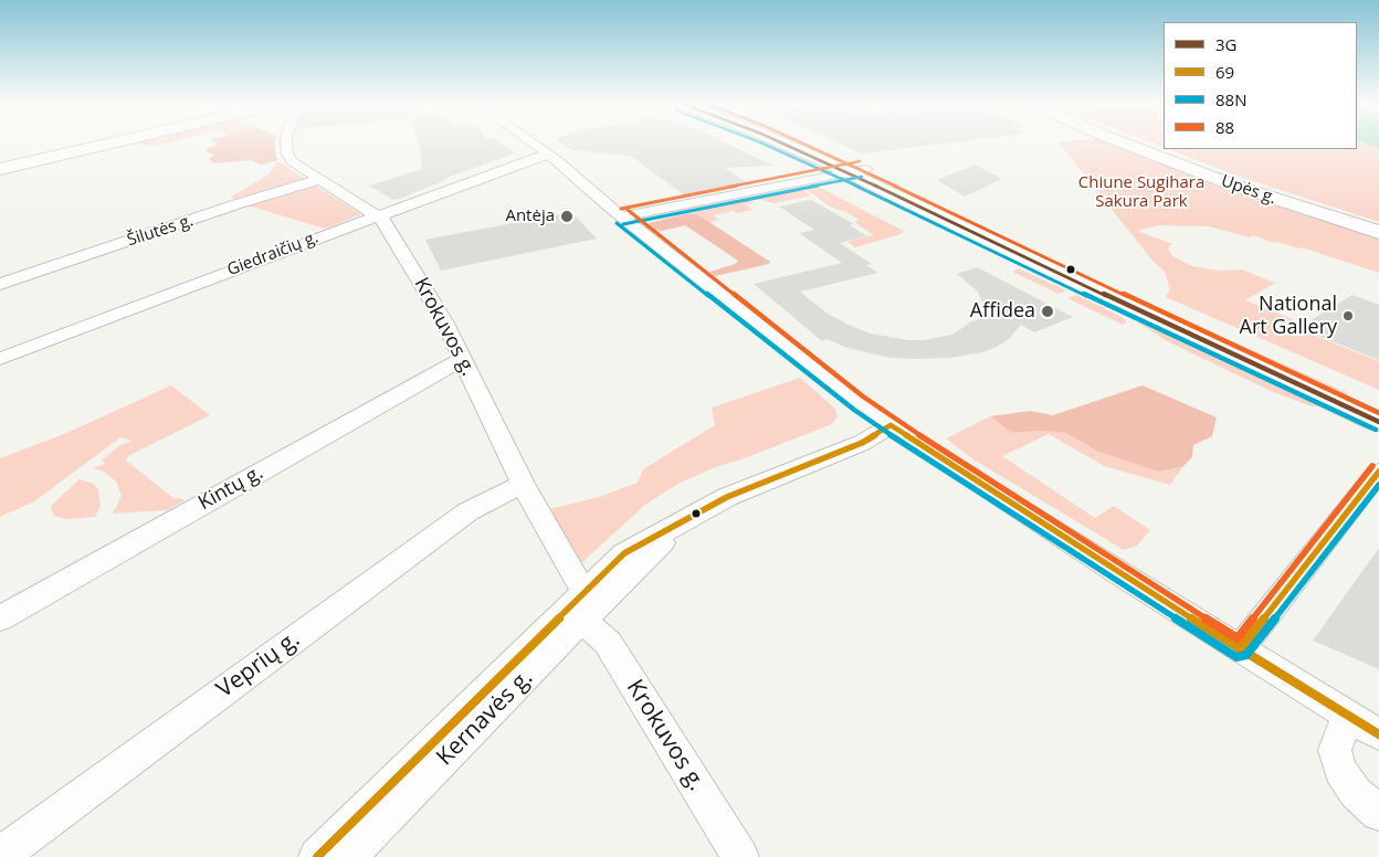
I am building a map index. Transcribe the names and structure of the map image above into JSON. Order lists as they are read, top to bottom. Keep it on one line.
{"streets":{"main road":["Upės g."],"street":["Šilutės g.","Giedraičių g.","Krokuvos g.","Kintų g.","Veprių g.","Kernavės g."]},"crossings":[["Šilutės g.","Krokuvos g."],["Giedraičių g.","Krokuvos g."],["Krokuvos g.","Kintų g."],["Krokuvos g.","Veprių g."],["Krokuvos g.","Kernavės g."]],"parks":["Chiune Sugihara Sakura Park"],"places":["Antėja","Affidea","National Art Gallery"],"lines":["transit line 3G","transit line 88N","transit line 88","transit line 69"],"legend":["3G","69","88N","88"]}
